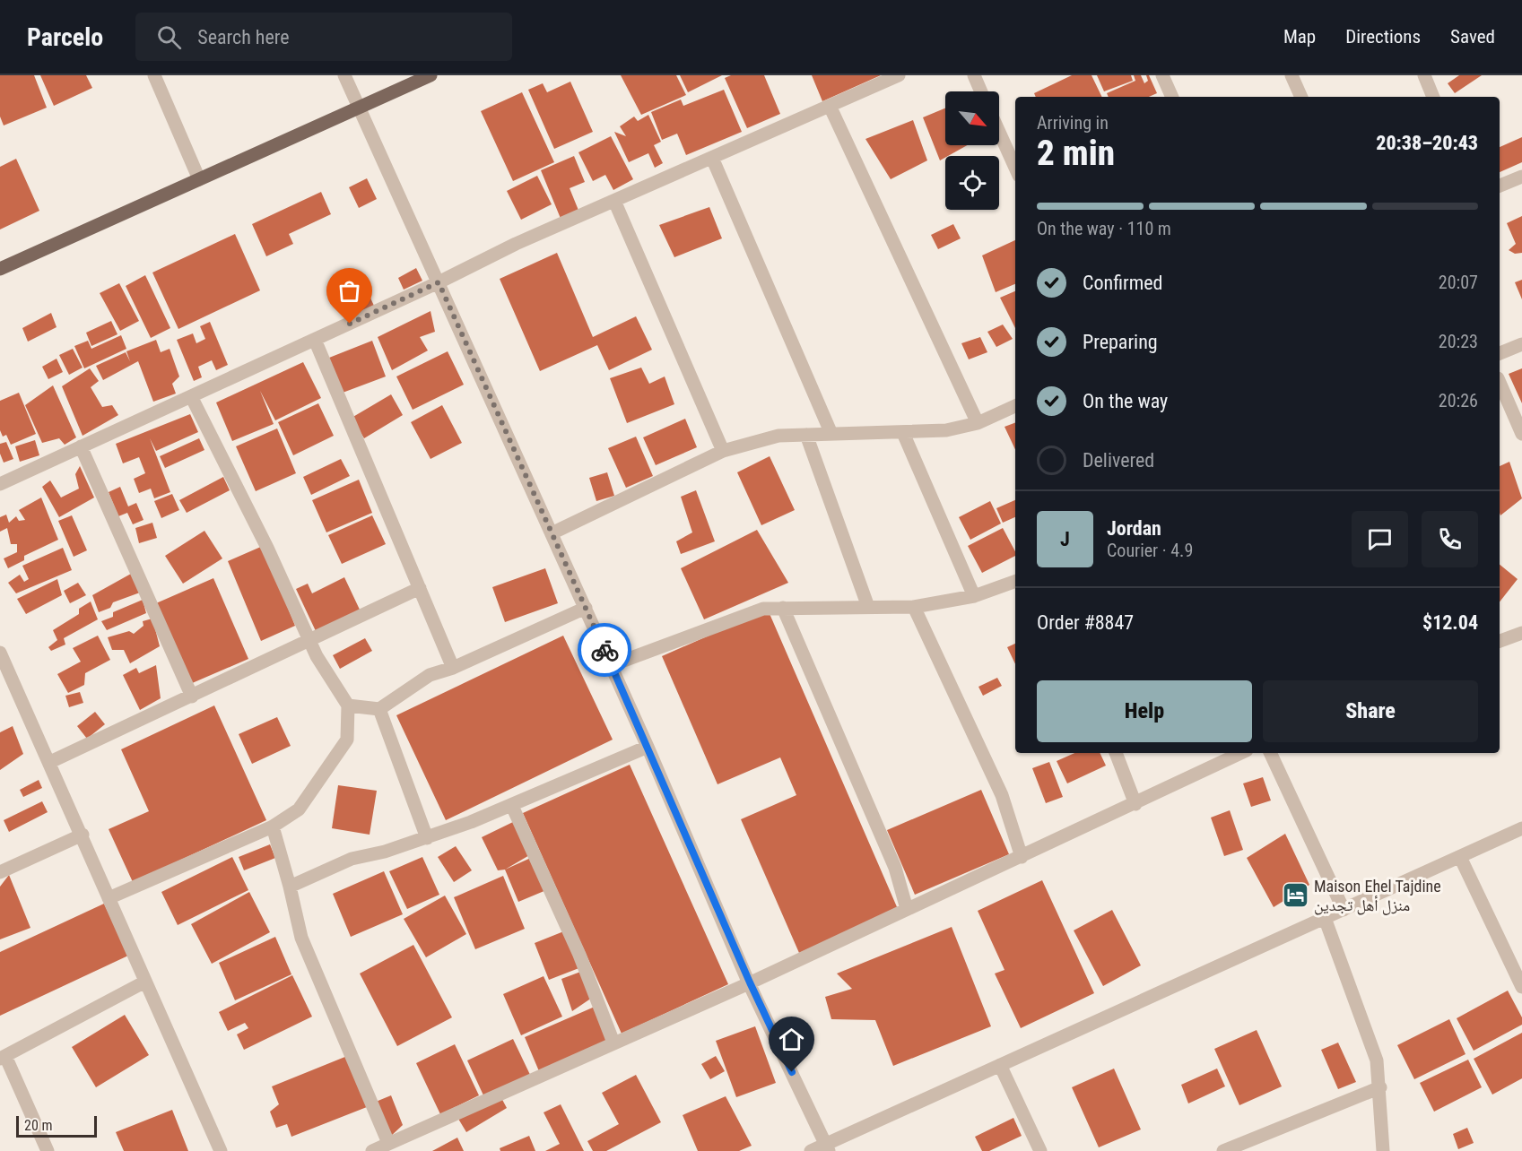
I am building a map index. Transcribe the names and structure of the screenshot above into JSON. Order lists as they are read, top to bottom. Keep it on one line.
{"places":{"hotel":["Maison Ehel Tajdine منزل أهل تجدين"]},"scale_bar":"20 m","north":"bottom right","page":{"header":"Parcelo","search":"Search here","nav":["Map","Directions","Saved"],"heading":["2 min","Arriving in","20:38–20:43"],"panel":["Jordan","Courier · 4.9","Order #8847","$12.04"],"bar":"On the way · 110 m","list":[["Confirmed","20:07"],["Preparing","20:23"],["On the way","20:26"],"Delivered"],"round":"J","buttons":["Help","Share"],"scale":"20 m"}}
